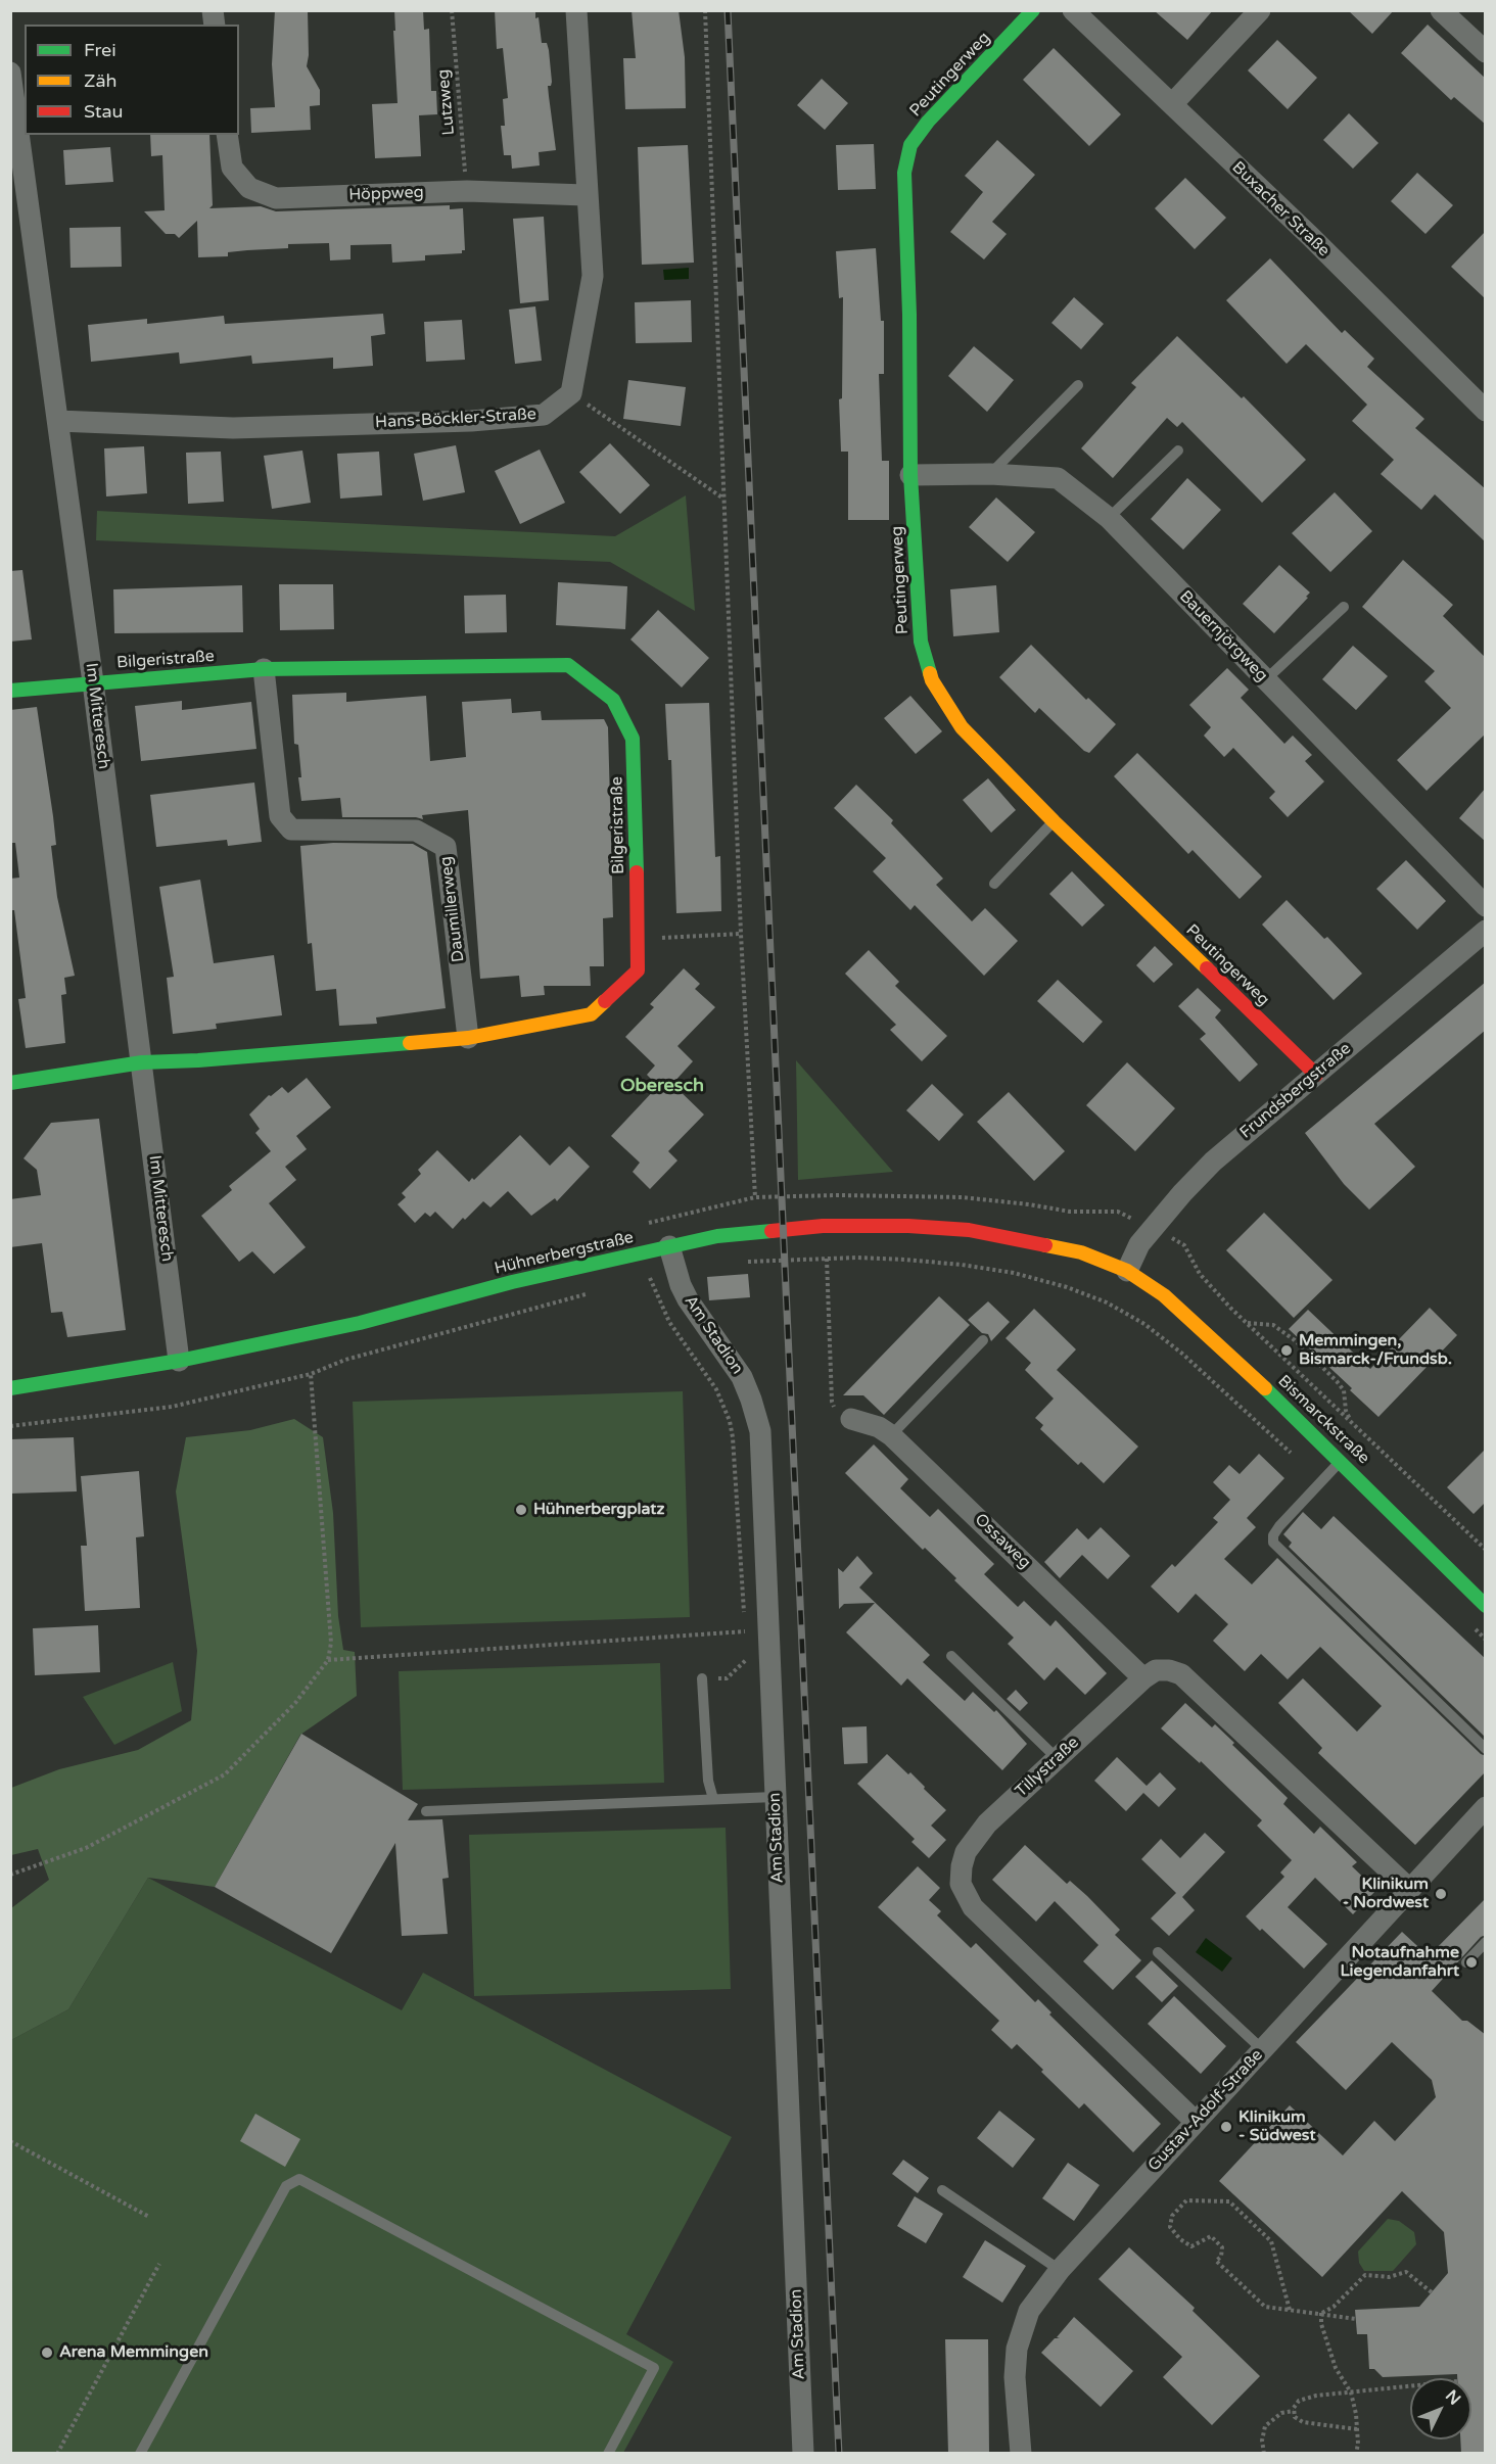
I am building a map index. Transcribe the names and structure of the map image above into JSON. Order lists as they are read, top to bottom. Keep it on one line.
{"streets":{"street":["Peutingerweg","Höppweg","Buxacher Straße","Hans-Böckler-Straße","Bauernjörgweg","Bilgeristraße","Im Mitteresch","Daumillerweg","Frundsbergstraße","Hühnerbergstraße","Am Stadion","Bismarckstraße","Ossaweg","Tillystraße","Gustav-Adolf-Straße"],"path":["Lutzweg"]},"crossings":[["Peutingerweg","Bauernjörgweg"],["Peutingerweg","Frundsbergstraße"],["Lutzweg","Höppweg"],["Hans-Böckler-Straße","Im Mitteresch"],["Bilgeristraße","Im Mitteresch"],["Bilgeristraße","Daumillerweg"],["Im Mitteresch","Hühnerbergstraße"],["Frundsbergstraße","Hühnerbergstraße"],["Frundsbergstraße","Bismarckstraße"],["Hühnerbergstraße","Am Stadion"],["Hühnerbergstraße","Bismarckstraße"],["Ossaweg","Tillystraße"],["Tillystraße","Gustav-Adolf-Straße"]],"districts":["Oberesch"],"places":["Memmingen, Bismarck-/Frundsb.","Hühnerbergplatz","Klinikum - Nordwest","Notaufnahme Liegendanfahrt","Klinikum - Südwest","Arena Memmingen"],"legend":["Frei","Zäh","Stau"],"north":"top right"}
